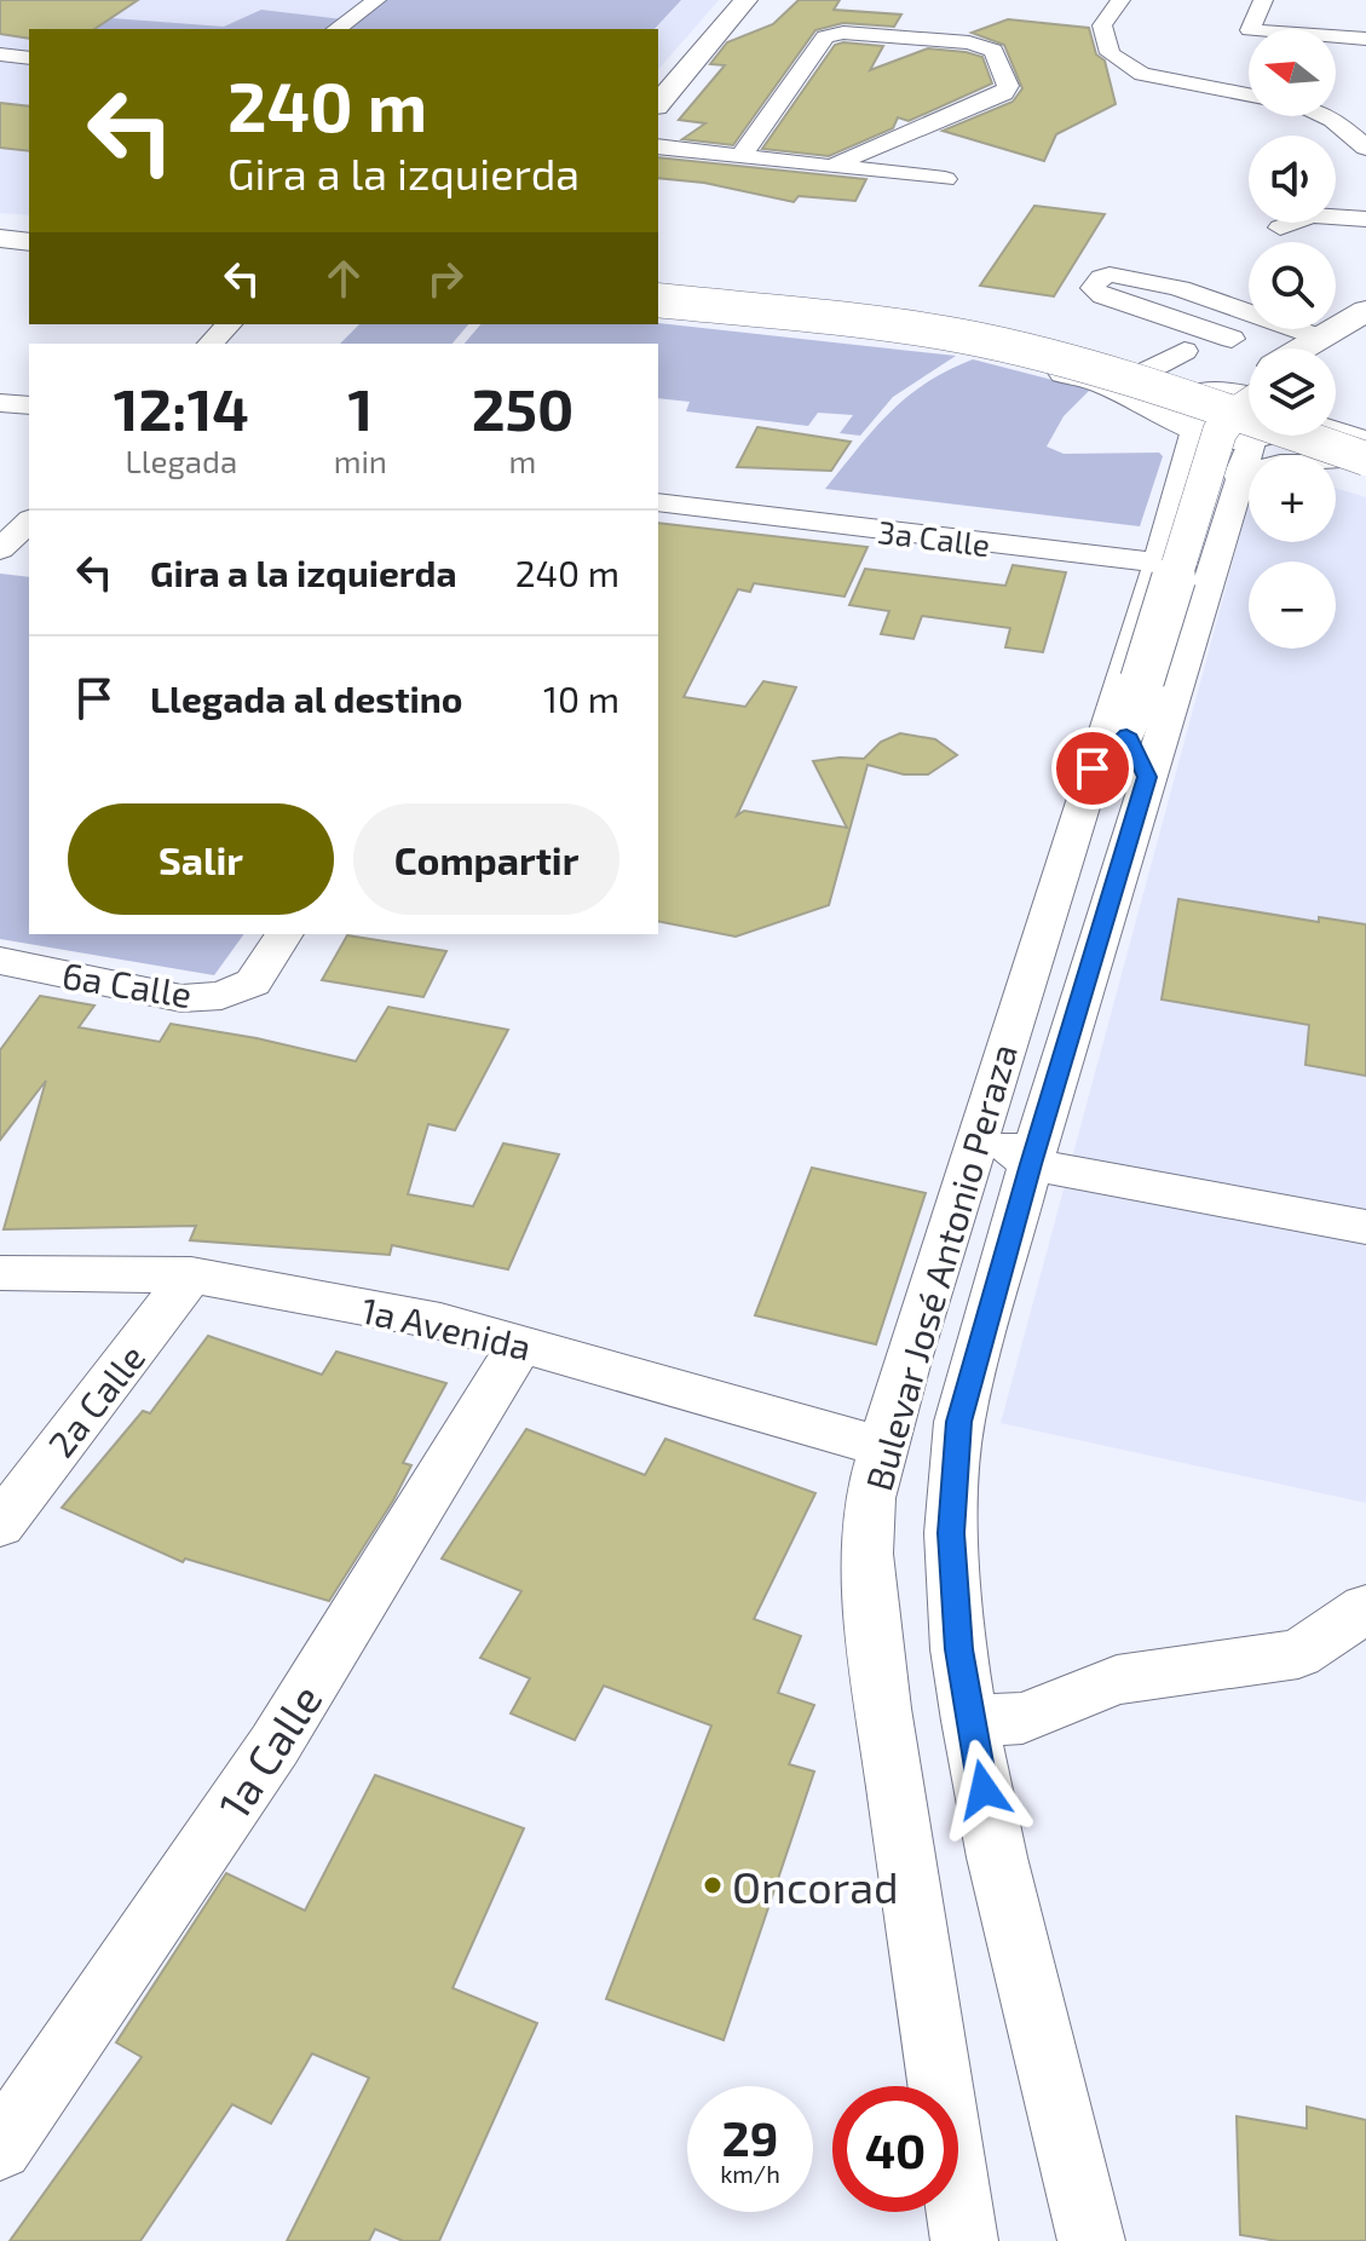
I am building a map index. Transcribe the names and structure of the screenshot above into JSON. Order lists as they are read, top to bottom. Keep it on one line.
{"streets":{"street":["3a Calle","6a Calle","Bulevar José Antonio Peraza","1a Avenida","2a Calle","1a Calle"]},"crossings":[["3a Calle","Bulevar José Antonio Peraza"],["Bulevar José Antonio Peraza","1a Avenida"],["1a Avenida","2a Calle"],["1a Avenida","1a Calle"]],"places":["Oncorad"],"north":"left","page":{"map_buttons":["+","−"],"turn":["240 m","Gira a la izquierda"],"eta":["12:14","Llegada","1","min","250","m"],"list":[{"name":"Gira a la izquierda","value":"240 m"},{"name":"Llegada al destino","value":"10 m"}],"buttons":["Salir","Compartir"],"speed":"29 km/h","limit":"40"}}
